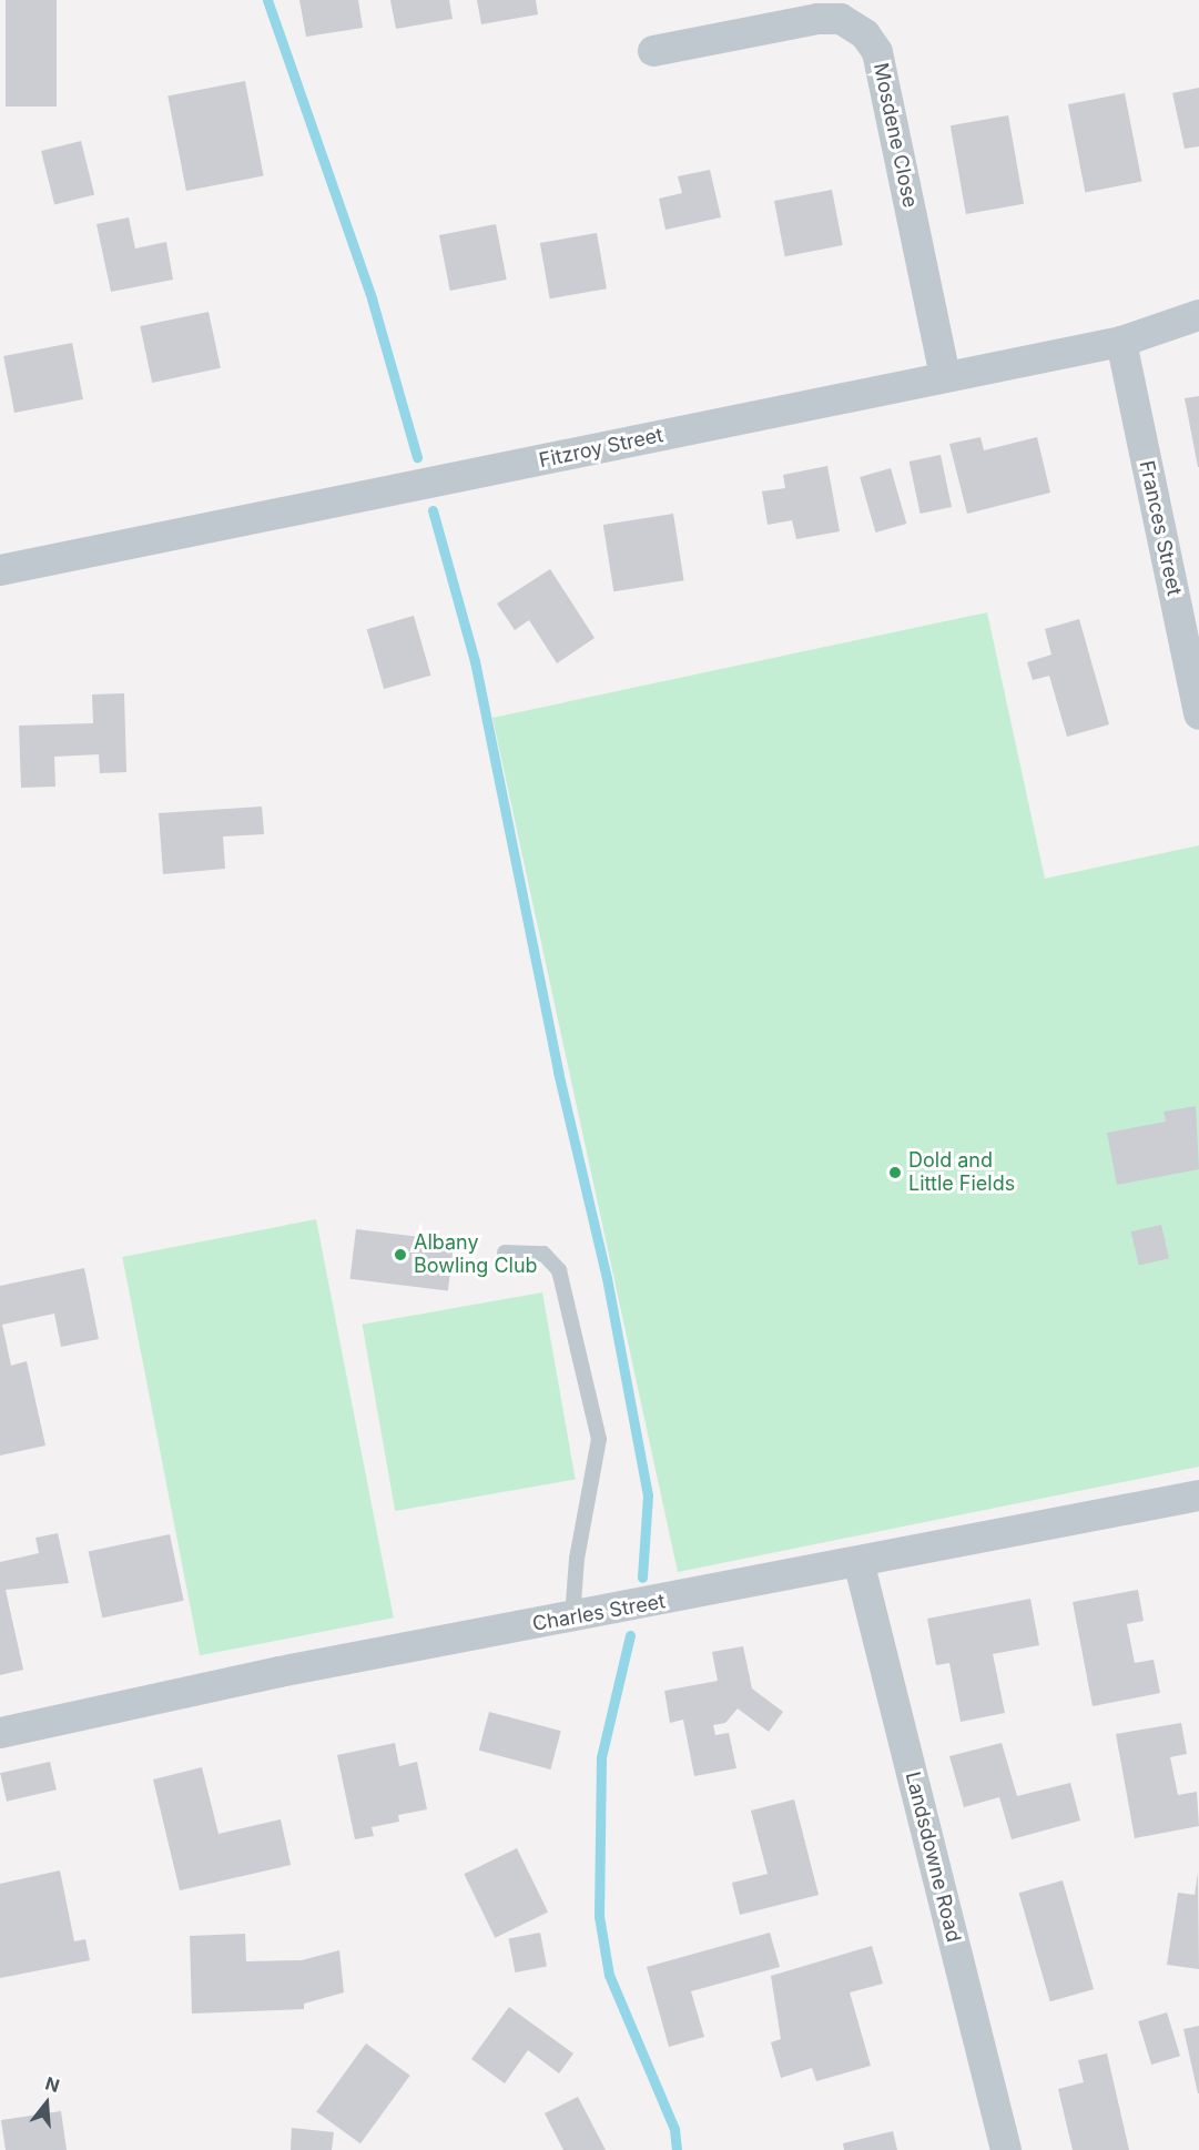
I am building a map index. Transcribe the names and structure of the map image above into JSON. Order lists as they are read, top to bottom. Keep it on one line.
{"streets":{"street":["Mosdene Close","Fitzroy Street","Frances Street","Charles Street","Landsdowne Road"]},"crossings":[["Mosdene Close","Fitzroy Street"],["Fitzroy Street","Frances Street"],["Charles Street","Landsdowne Road"]],"places":["Dold and Little Fields","Albany Bowling Club"],"north":"top"}
